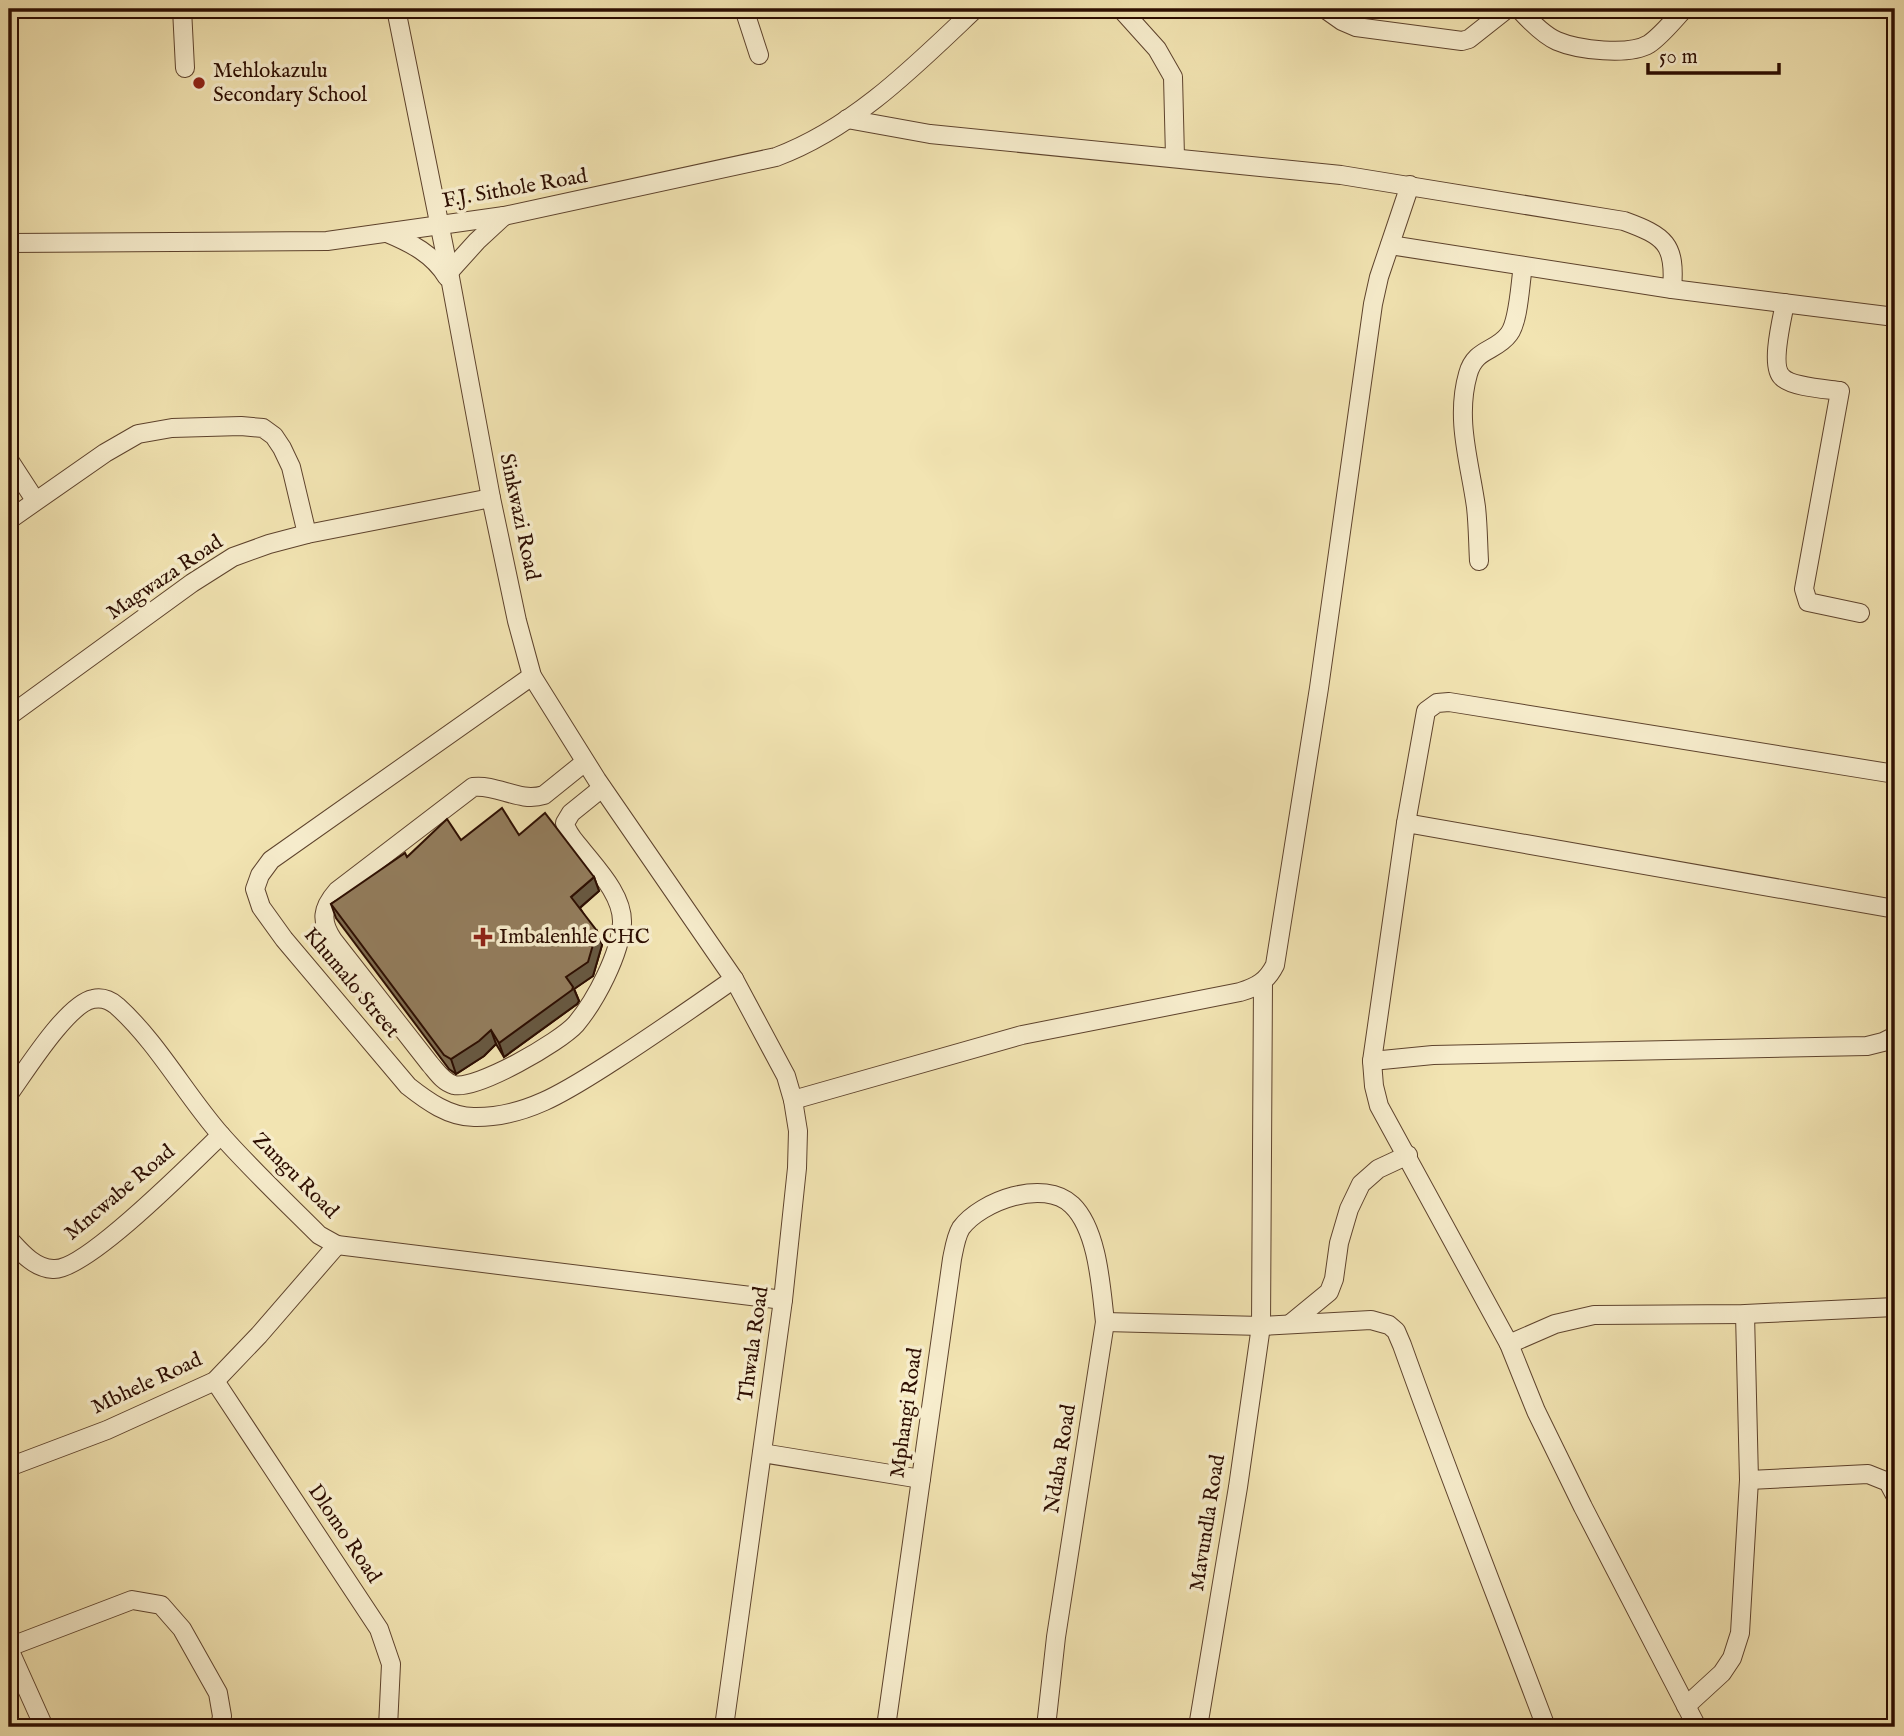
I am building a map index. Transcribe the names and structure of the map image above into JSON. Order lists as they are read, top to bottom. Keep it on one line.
{"streets":{"street":["F.J. Sithole Road","Sinkwazi Road","Magwaza Road","Khumalo Street","Zungu Road","Mncwabe Road","Thwala Road","Mbhele Road","Mphangi Road","Ndaba Road","Mavundla Road","Dlomo Road"]},"crossings":[["F.J. Sithole Road","Sinkwazi Road"],["Sinkwazi Road","Magwaza Road"],["Sinkwazi Road","Khumalo Street"],["Sinkwazi Road","Thwala Road"],["Khumalo Street","Thwala Road"],["Zungu Road","Mncwabe Road"],["Zungu Road","Thwala Road"],["Zungu Road","Mbhele Road"],["Mbhele Road","Dlomo Road"],["Mphangi Road","Ndaba Road"]],"places":{"other":["Mehlokazulu Secondary School"],"health":["Imbalenhle CHC"]},"scale_bar":"50 m"}
